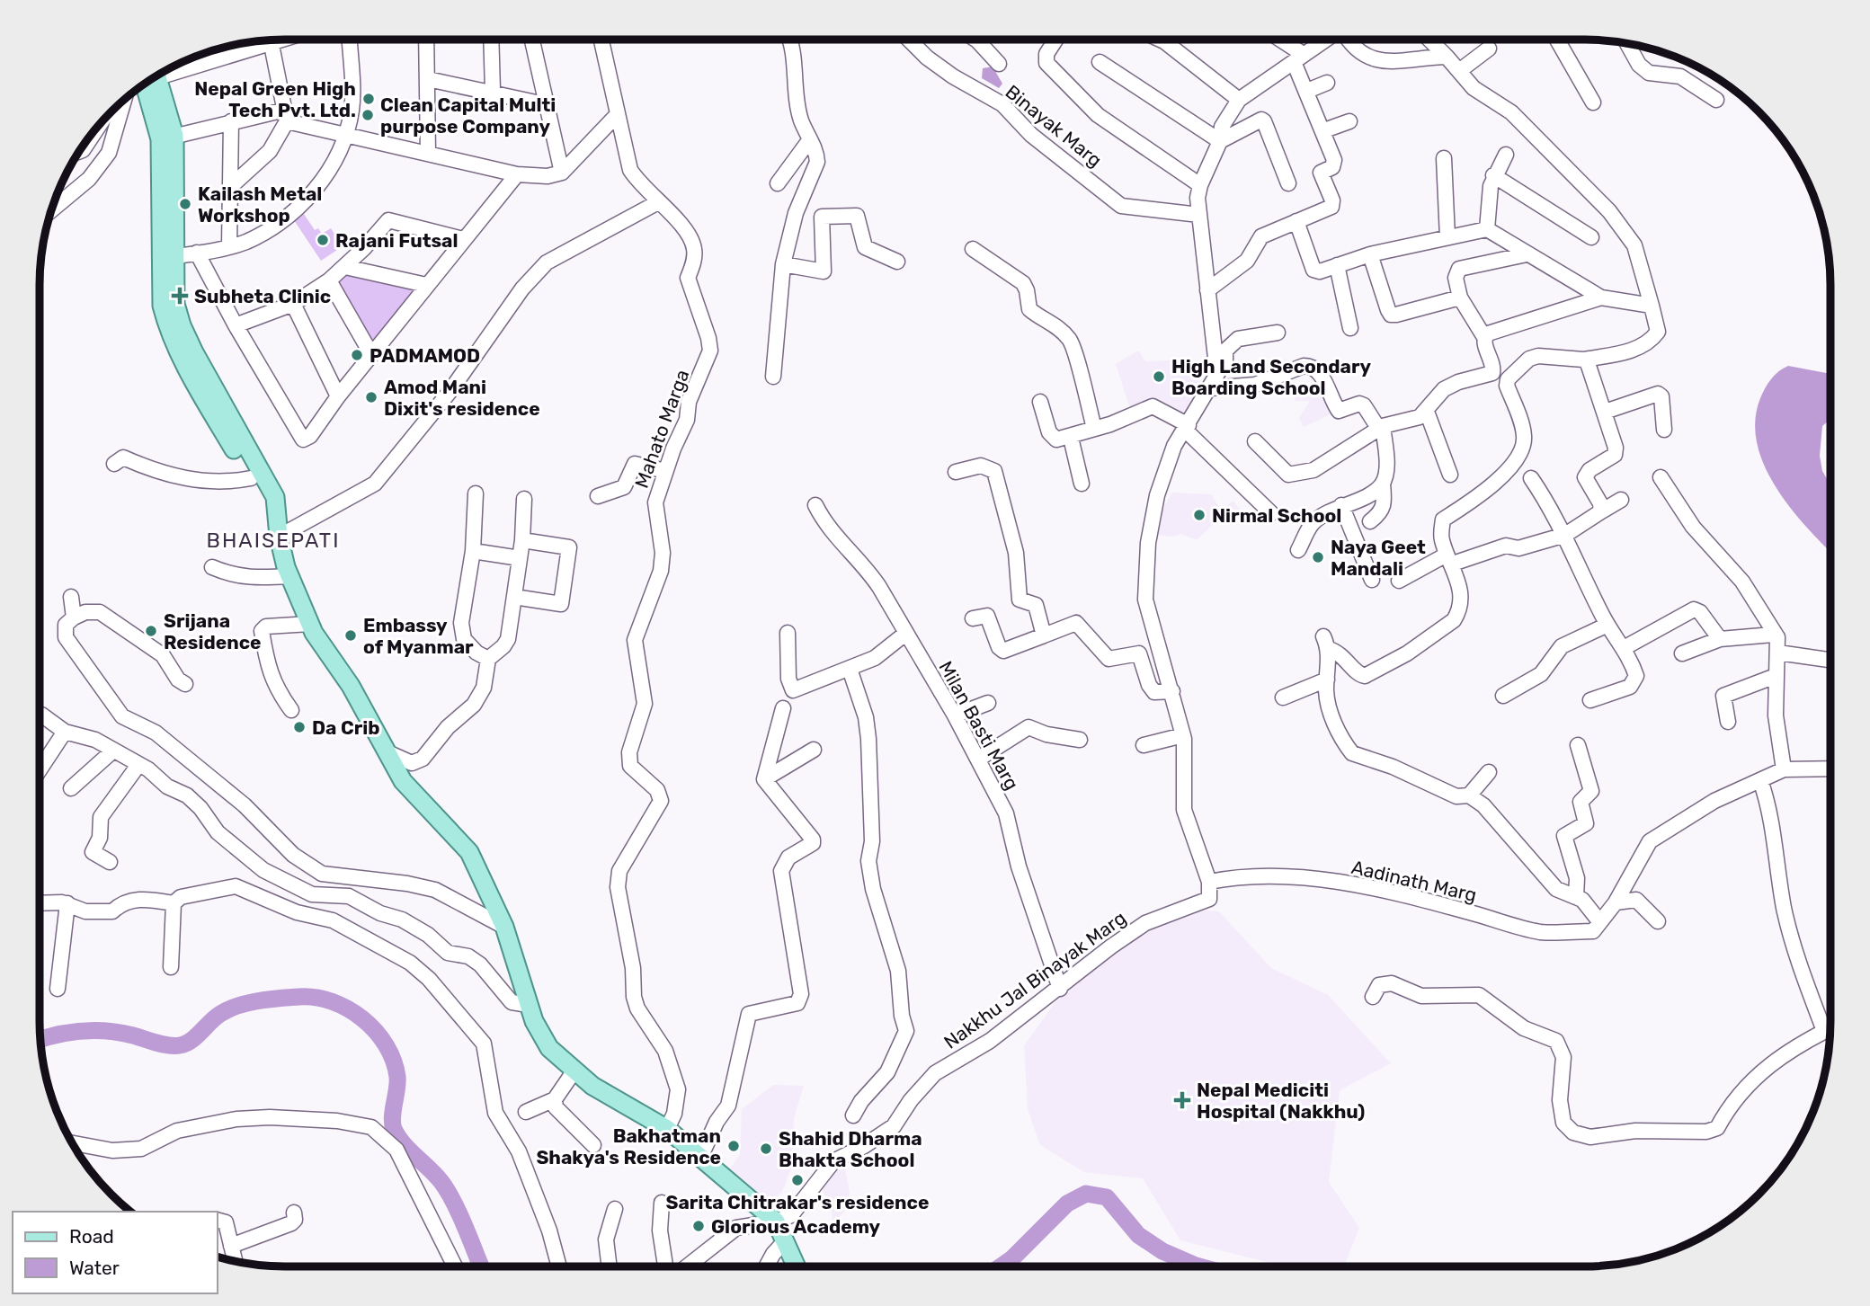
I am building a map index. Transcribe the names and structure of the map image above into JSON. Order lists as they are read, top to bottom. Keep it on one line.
{"streets":{"street":["Binayak Marg","Mahato Marga","Milan Basti Marg","Aadinath Marg","Nakkhu Jal Binayak Marg"]},"crossings":[["Milan Basti Marg","Nakkhu Jal Binayak Marg"],["Aadinath Marg","Nakkhu Jal Binayak Marg"]],"districts":["BHAISEPATI"],"places":{"other":["Nepal Green High Tech Pvt. Ltd.","Clean Capital Multi purpose Company","Kailash Metal Workshop","Rajani Futsal","PADMAMOD","High Land Secondary Boarding School","Amod Mani Dixit's residence","Nirmal School","Naya Geet Mandali","Srijana Residence","Embassy of Myanmar","Da Crib","Bakhatman Shakya's Residence","Shahid Dharma Bhakta School","Sarita Chitrakar's residence","Glorious Academy"],"health":["Subheta Clinic","Nepal Mediciti Hospital (Nakkhu)"]},"legend":["Road","Water"]}
